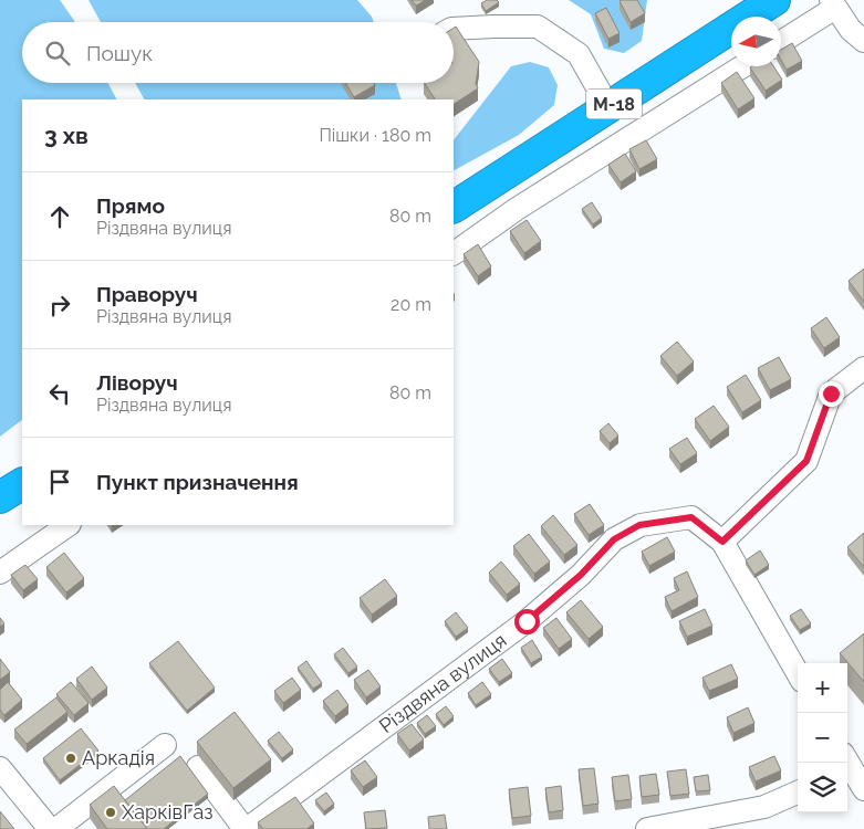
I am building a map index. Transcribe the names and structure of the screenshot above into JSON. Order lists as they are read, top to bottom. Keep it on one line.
{"streets":{"highway":["М-18"],"street":["Різдвяна вулиця"]},"places":["Аркадія","ХарківГаз"],"north":"left","page":{"search":"Пошук","heading":["3 хв","Пішки · 180 m"],"list":[["Прямо","Різдвяна вулиця","80 m"],["Праворуч","Різдвяна вулиця","20 m"],["Ліворуч","Різдвяна вулиця","80 m"],"Пункт призначення"],"map_buttons":["+","−"]}}
